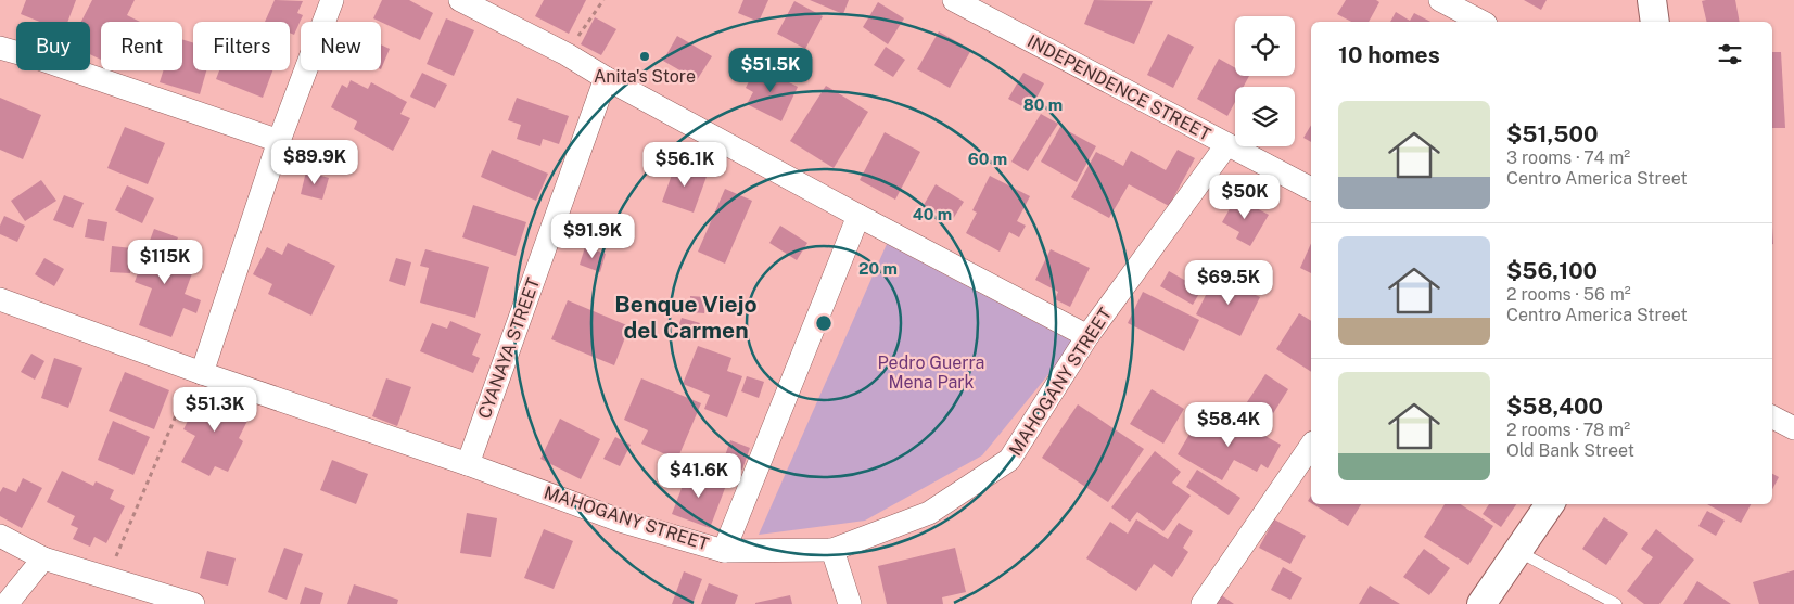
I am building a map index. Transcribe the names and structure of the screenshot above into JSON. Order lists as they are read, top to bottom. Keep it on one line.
{"streets":{"street":["INDEPENDENCE STREET","CYANAYA STREET","MAHOGANY STREET"]},"crossings":[["INDEPENDENCE STREET","MAHOGANY STREET"],["CYANAYA STREET","MAHOGANY STREET"]],"districts":["Benque Viejo del Carmen"],"parks":["Pedro Guerra Mena Park"],"places":["Anita's Store"],"page":{"chip":["Buy","Rent","Filters","New"],"heading":"10 homes","price":["$51.5K","$89.9K","$56.1K","$50K","$91.9K","$115K","$69.5K","$51.3K","$58.4K","$41.6K"],"list":[{"name":"$51,500","note":"3 rooms · 74 m² · Centro America Street"},{"name":"$56,100","note":"2 rooms · 56 m² · Centro America Street"},{"name":"$58,400","note":"2 rooms · 78 m² · Old Bank Street"}]},"rings":["80 m","60 m","40 m","20 m"]}
